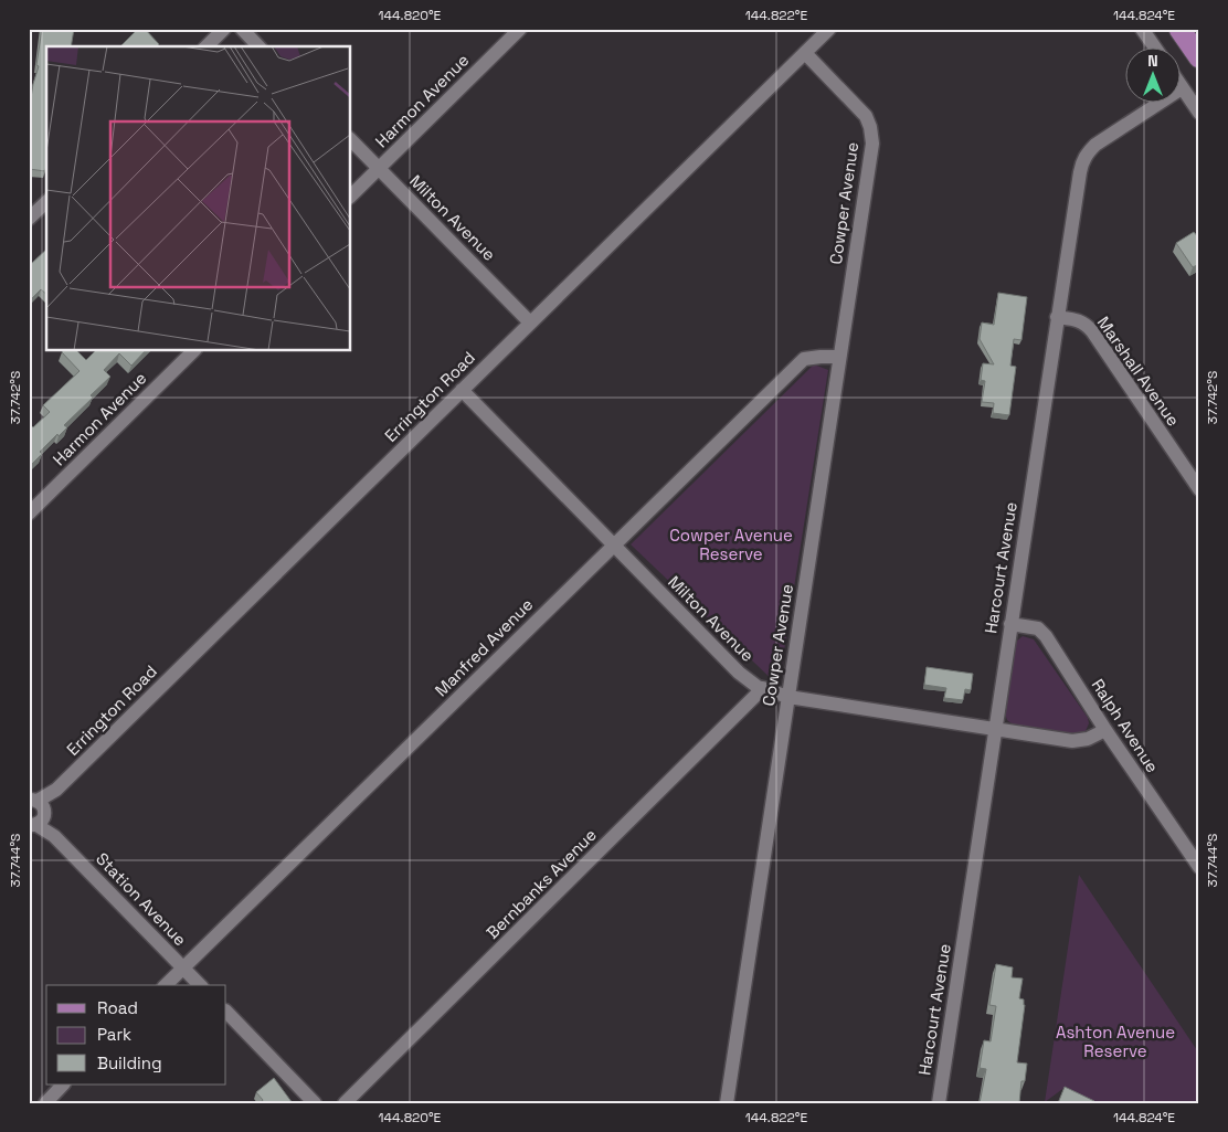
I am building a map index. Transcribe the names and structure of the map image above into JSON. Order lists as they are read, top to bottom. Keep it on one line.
{"streets":{"street":["Harmon Avenue","Cowper Avenue","Milton Avenue","Marshall Avenue","Errington Road","Harcourt Avenue","Manfred Avenue","Ralph Avenue","Bernbanks Avenue","Station Avenue"]},"crossings":[["Harmon Avenue","Milton Avenue"],["Cowper Avenue","Milton Avenue"],["Cowper Avenue","Errington Road"],["Cowper Avenue","Manfred Avenue"],["Milton Avenue","Errington Road"],["Milton Avenue","Harcourt Avenue"],["Milton Avenue","Manfred Avenue"],["Milton Avenue","Ralph Avenue"],["Milton Avenue","Bernbanks Avenue"],["Marshall Avenue","Harcourt Avenue"],["Errington Road","Station Avenue"],["Harcourt Avenue","Ralph Avenue"],["Manfred Avenue","Station Avenue"]],"parks":["Cowper Avenue Reserve","Ashton Avenue Reserve"],"legend":["Road","Park","Building"],"north":"top","coordinates":["144.820°E","144.822°E","144.824°E","37.742°S","37.744°S"]}
